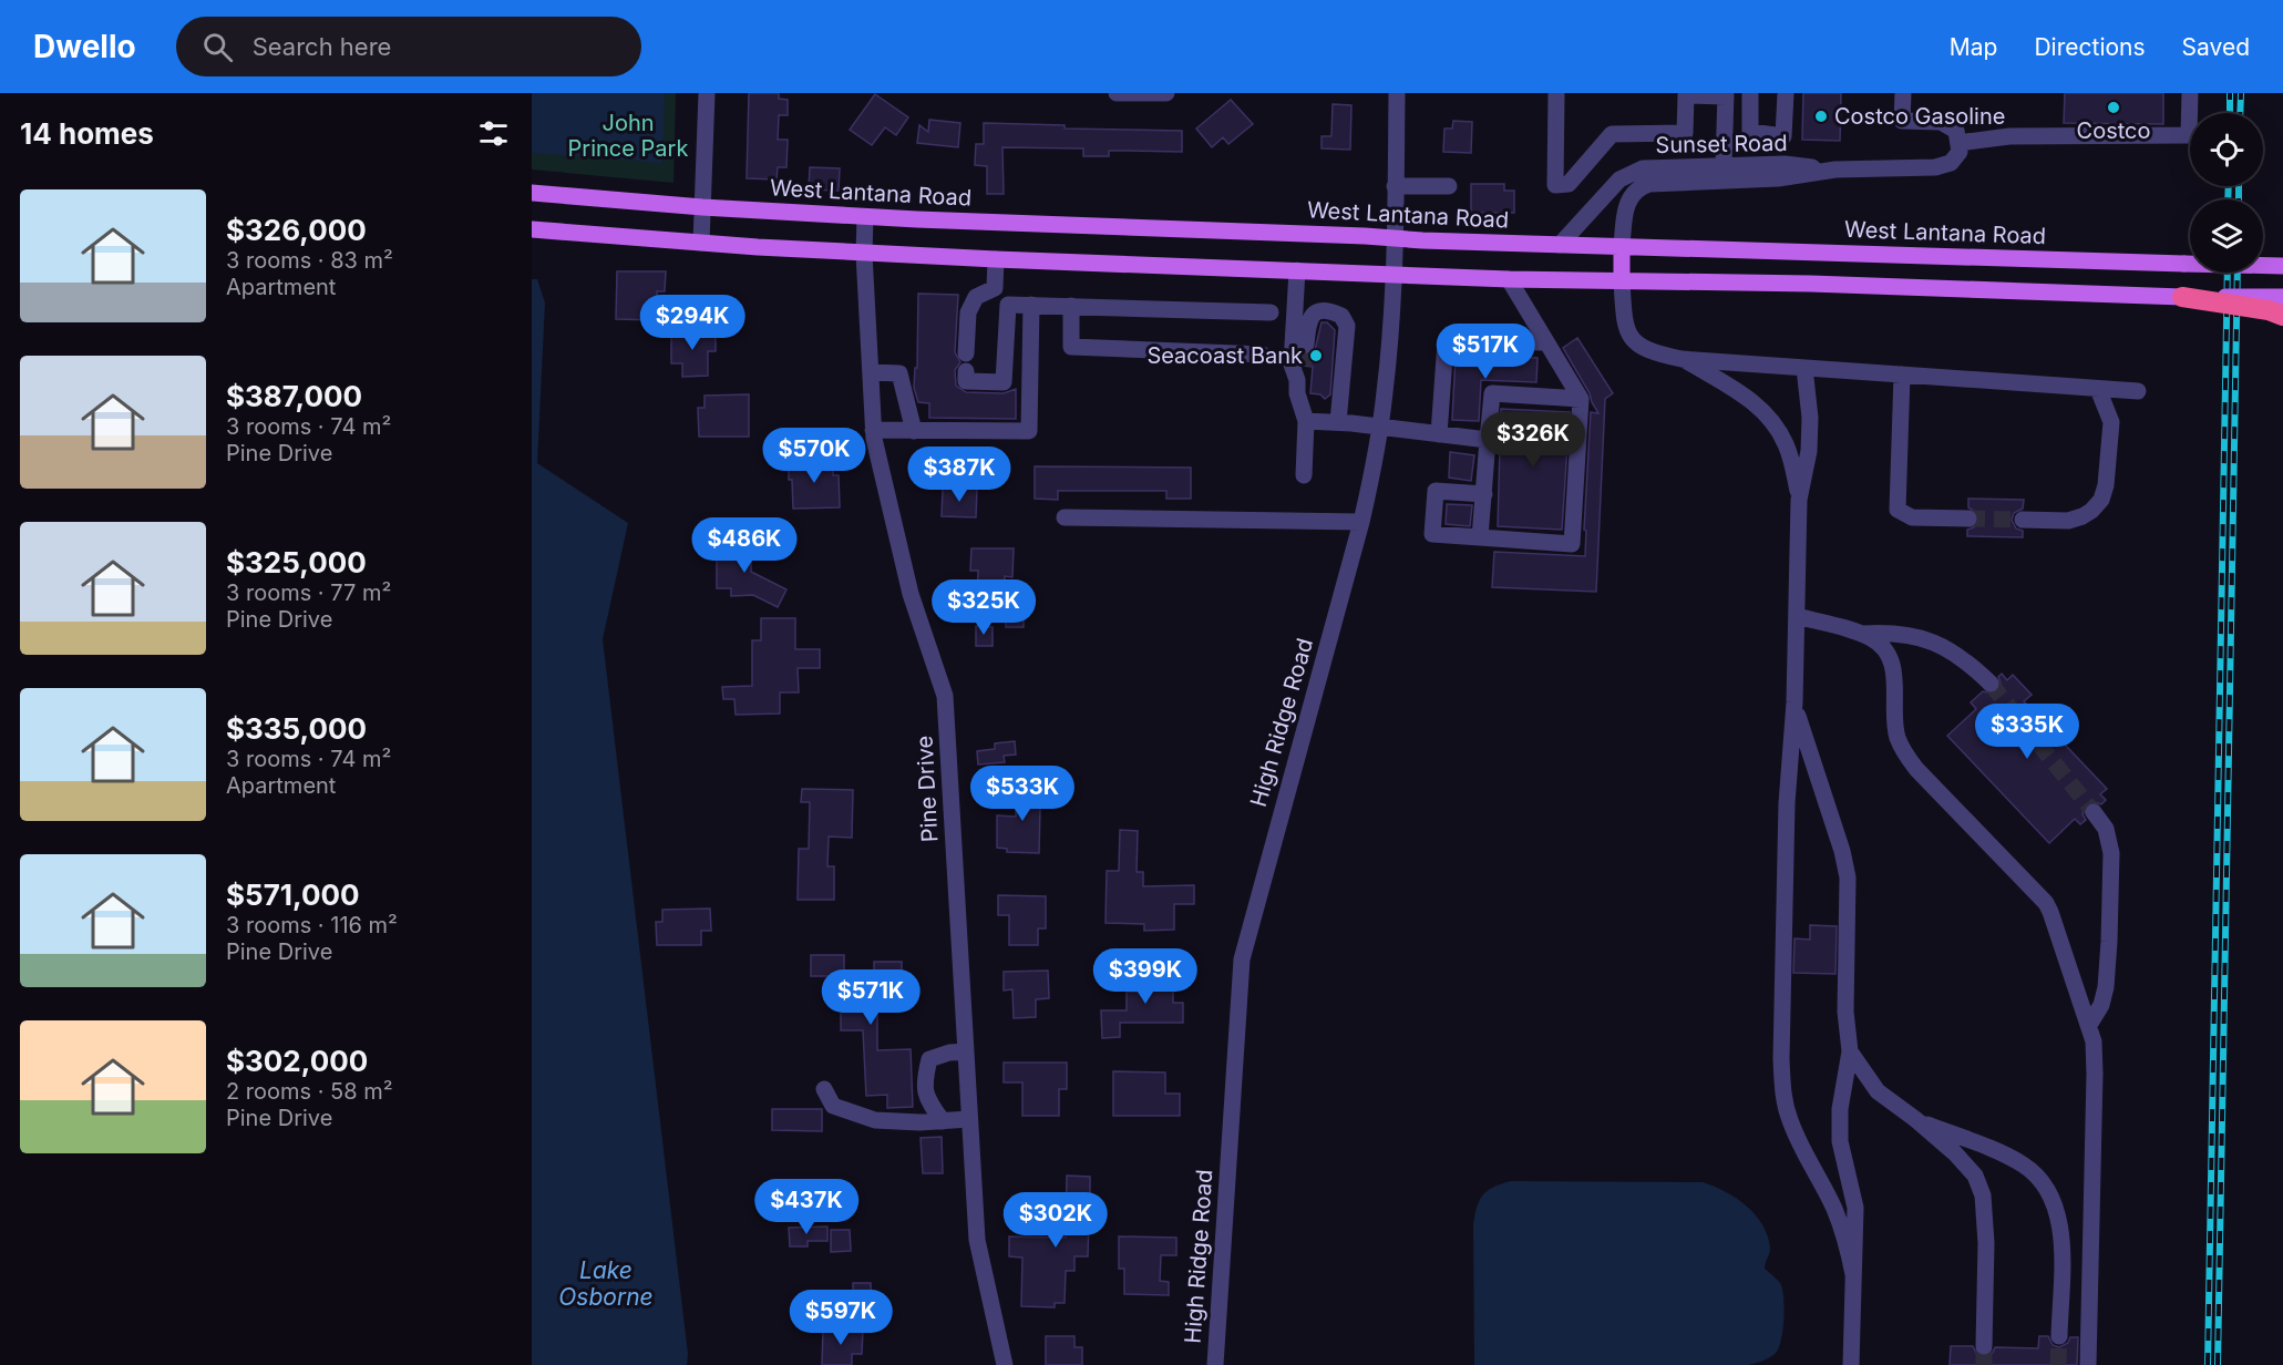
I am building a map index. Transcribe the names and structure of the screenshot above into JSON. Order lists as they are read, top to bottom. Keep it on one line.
{"streets":{"main road":["West Lantana Road"],"street":["Sunset Road","High Ridge Road","Pine Drive"]},"crossings":[["Sunset Road","West Lantana Road"],["West Lantana Road","High Ridge Road"],["West Lantana Road","Pine Drive"]],"water":["Lake Osborne"],"parks":["John Prince Park"],"places":["Costco","Costco Gasoline","Seacoast Bank"],"page":{"header":"Dwello","search":"Search here","nav":["Map","Directions","Saved"],"heading":"14 homes","list":[{"name":"$326,000","note":"3 rooms · 83 m² · Apartment"},{"name":"$387,000","note":"3 rooms · 74 m² · Pine Drive"},{"name":"$325,000","note":"3 rooms · 77 m² · Pine Drive"},{"name":"$335,000","note":"3 rooms · 74 m² · Apartment"},{"name":"$571,000","note":"3 rooms · 116 m² · Pine Drive"},{"name":"$302,000","note":"2 rooms · 58 m² · Pine Drive"}],"price":["$294K","$517K","$326K","$570K","$387K","$486K","$325K","$335K","$533K","$399K","$571K","$437K","$302K","$597K"]}}
